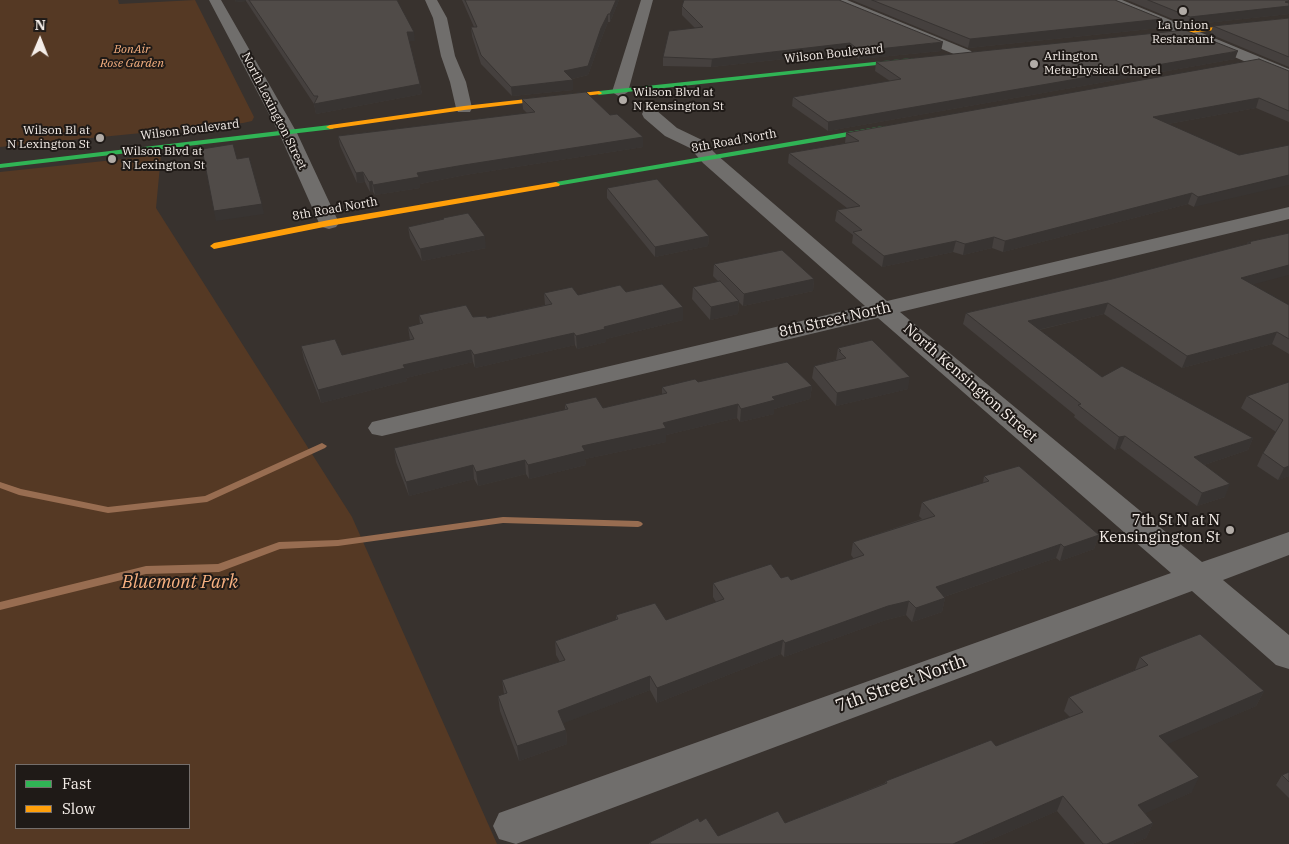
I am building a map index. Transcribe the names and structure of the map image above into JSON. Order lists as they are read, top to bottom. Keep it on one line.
{"streets":{"main road":["Wilson Boulevard","8th Road North"],"street":["North Lexington Street","8th Street North","North Kensington Street","7th Street North"]},"crossings":[["Wilson Boulevard","North Lexington Street"],["North Lexington Street","8th Road North"],["8th Road North","North Kensington Street"],["8th Street North","North Kensington Street"],["North Kensington Street","7th Street North"]],"parks":["BonAir Rose Garden","Bluemont Park"],"places":["La Union Restaraunt","Arlington Metaphysical Chapel","Wilson Blvd at N Kensington St","Wilson Bl at N Lexington St","Wilson Blvd at N Lexington St","7th St N at N Kensingington St"],"legend":["Fast","Slow"],"north":"top"}
